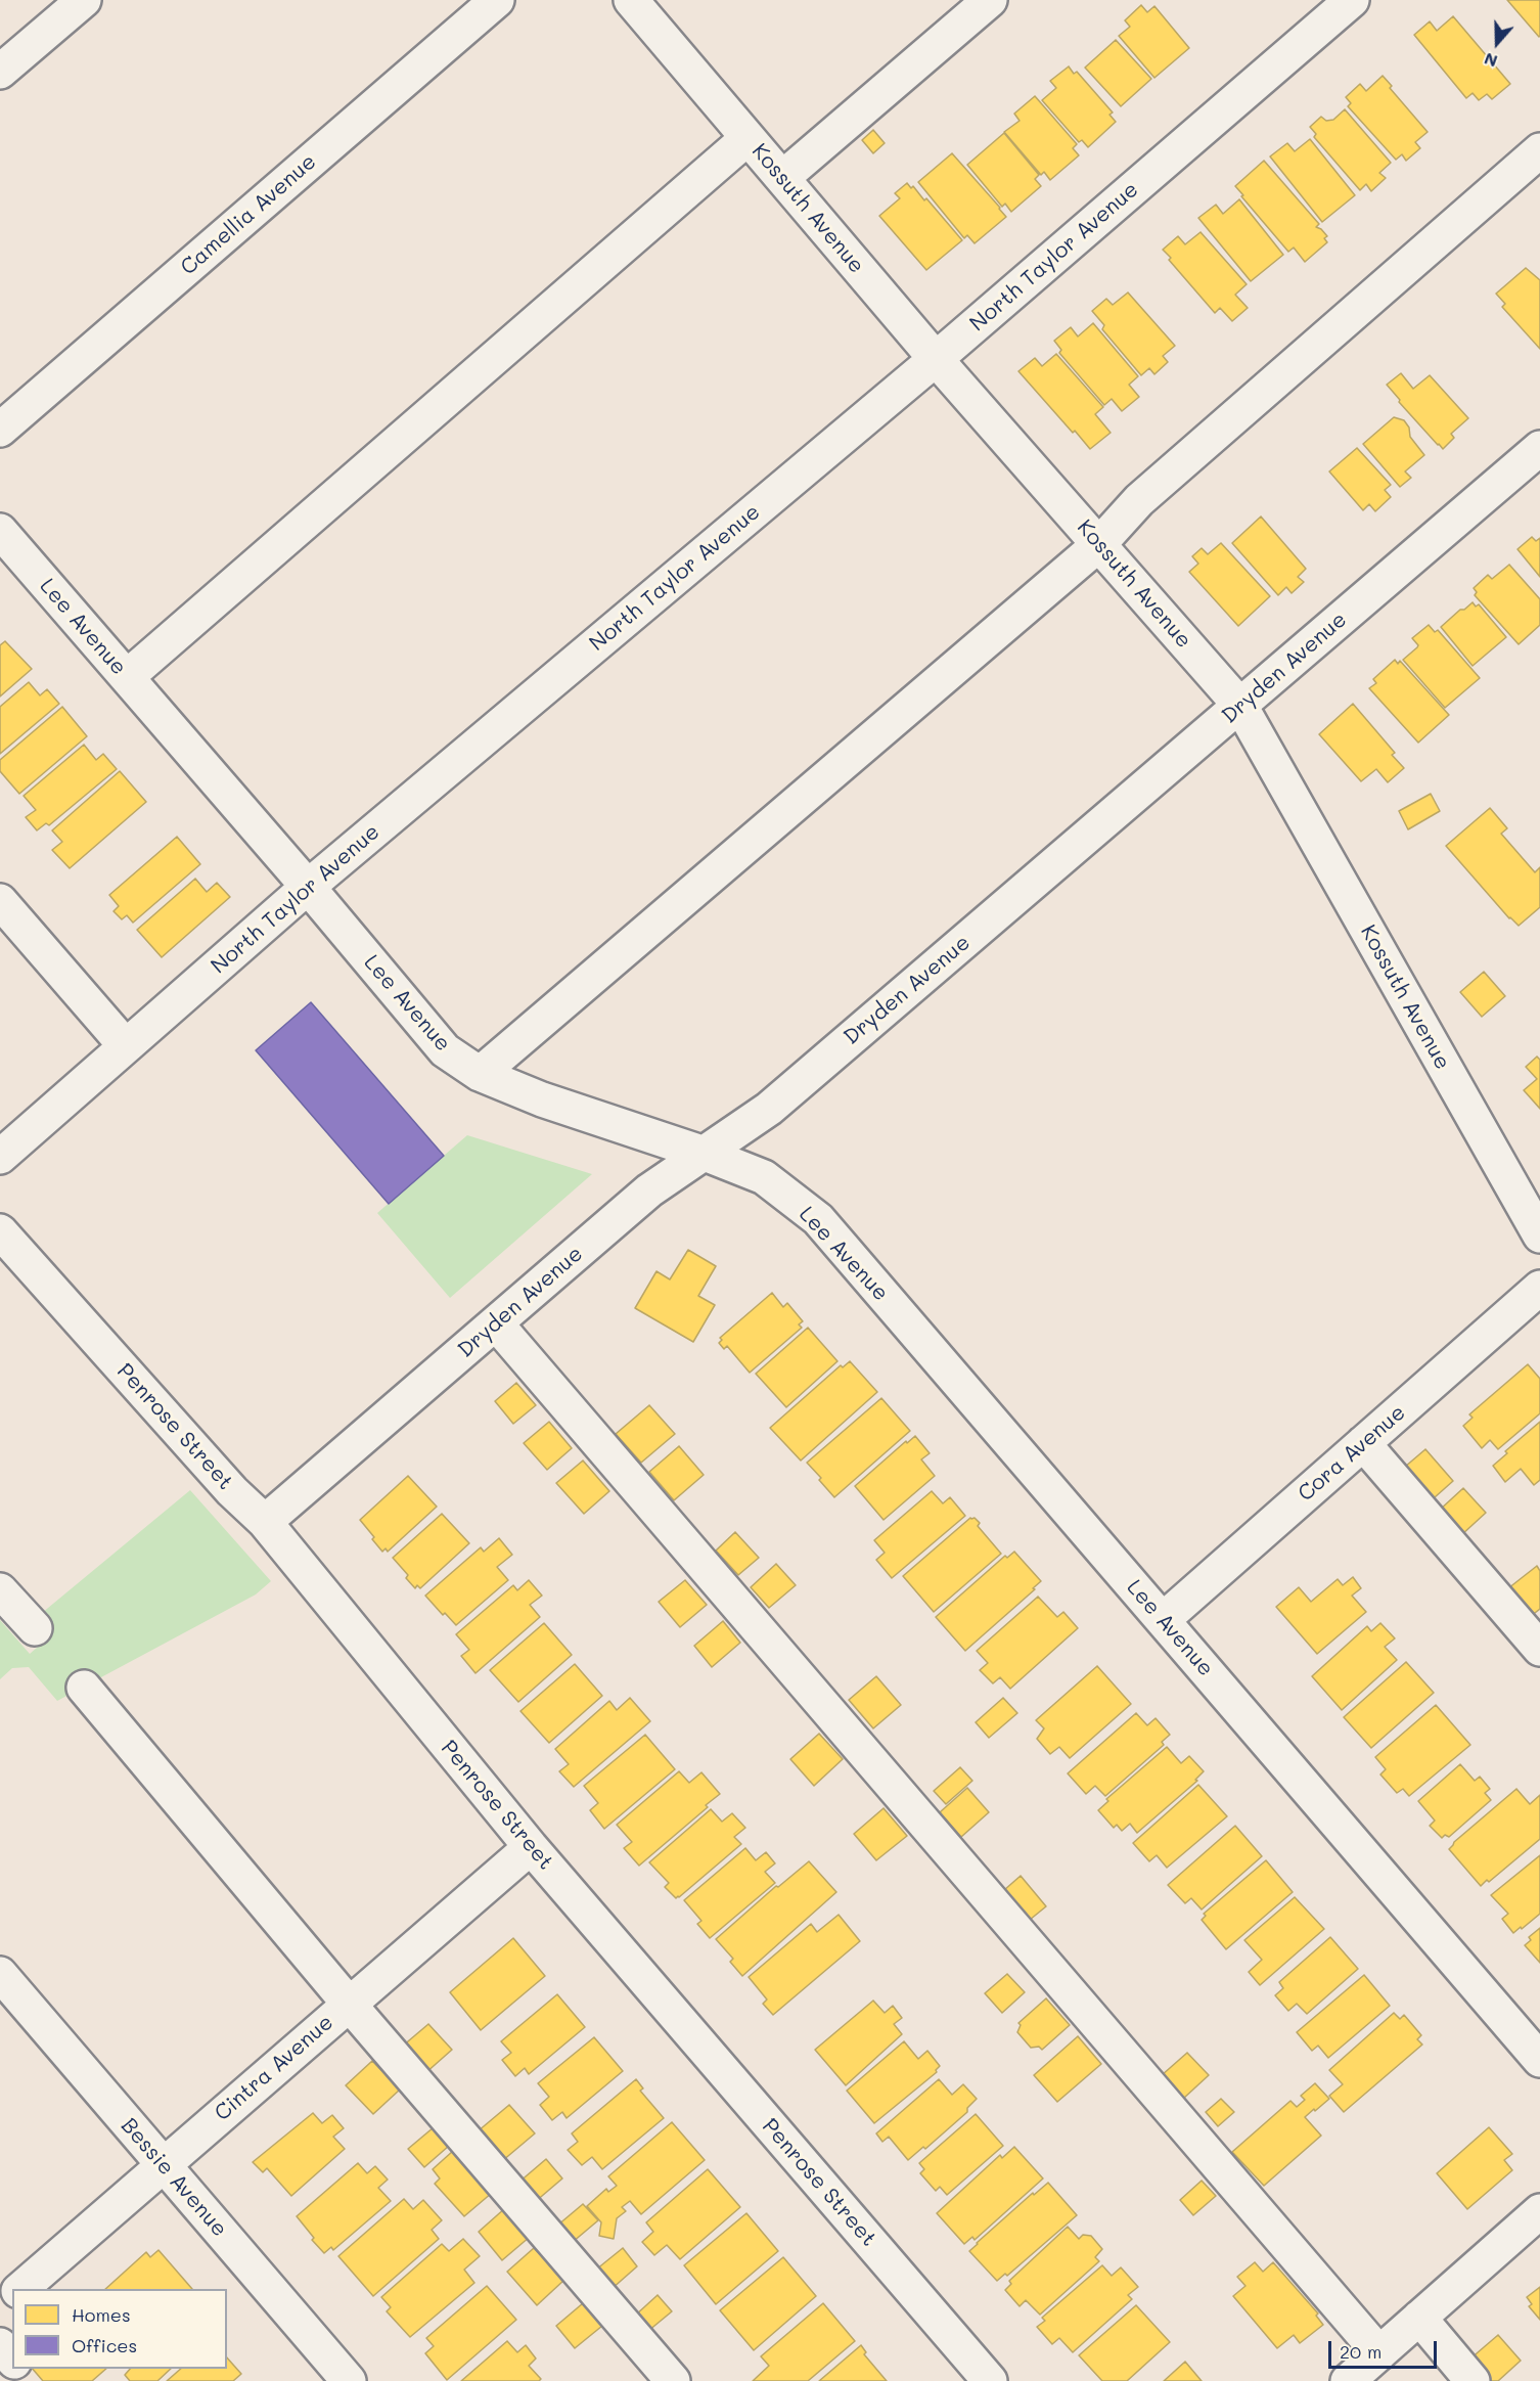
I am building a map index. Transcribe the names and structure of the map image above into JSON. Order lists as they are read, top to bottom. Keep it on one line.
{"streets":{"street":["Kossuth Avenue","Camellia Avenue","North Taylor Avenue","Lee Avenue","Dryden Avenue","Penrose Street","Cora Avenue","Cintra Avenue","Bessie Avenue"]},"crossings":[["Kossuth Avenue","North Taylor Avenue"],["Kossuth Avenue","Dryden Avenue"],["North Taylor Avenue","Lee Avenue"],["Lee Avenue","Dryden Avenue"],["Lee Avenue","Cora Avenue"],["Dryden Avenue","Penrose Street"],["Penrose Street","Cintra Avenue"],["Cintra Avenue","Bessie Avenue"]],"legend":["Homes","Offices"],"scale_bar":"20 m","north":"bottom"}
